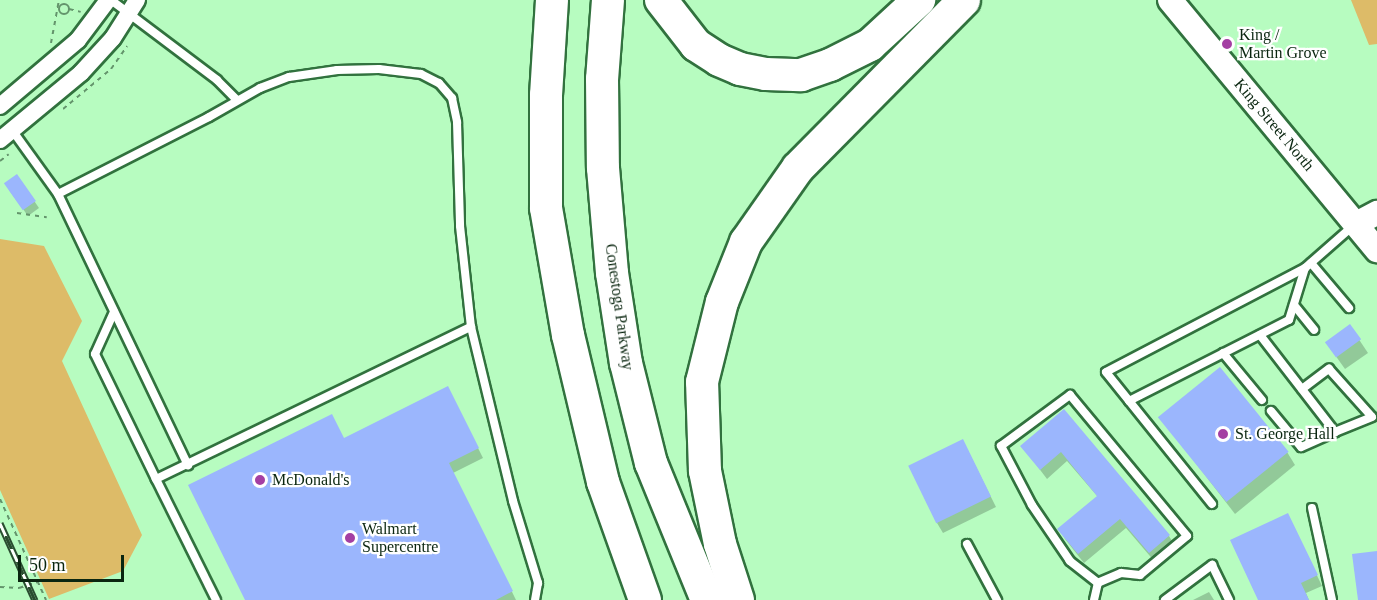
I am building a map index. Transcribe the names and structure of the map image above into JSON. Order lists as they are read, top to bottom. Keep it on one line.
{"streets":{"highway":["Conestoga Parkway"],"main road":["King Street North"]},"places":["King / Martin Grove","St. George Hall","McDonald's","Walmart Supercentre"],"scale_bar":"50 m"}
